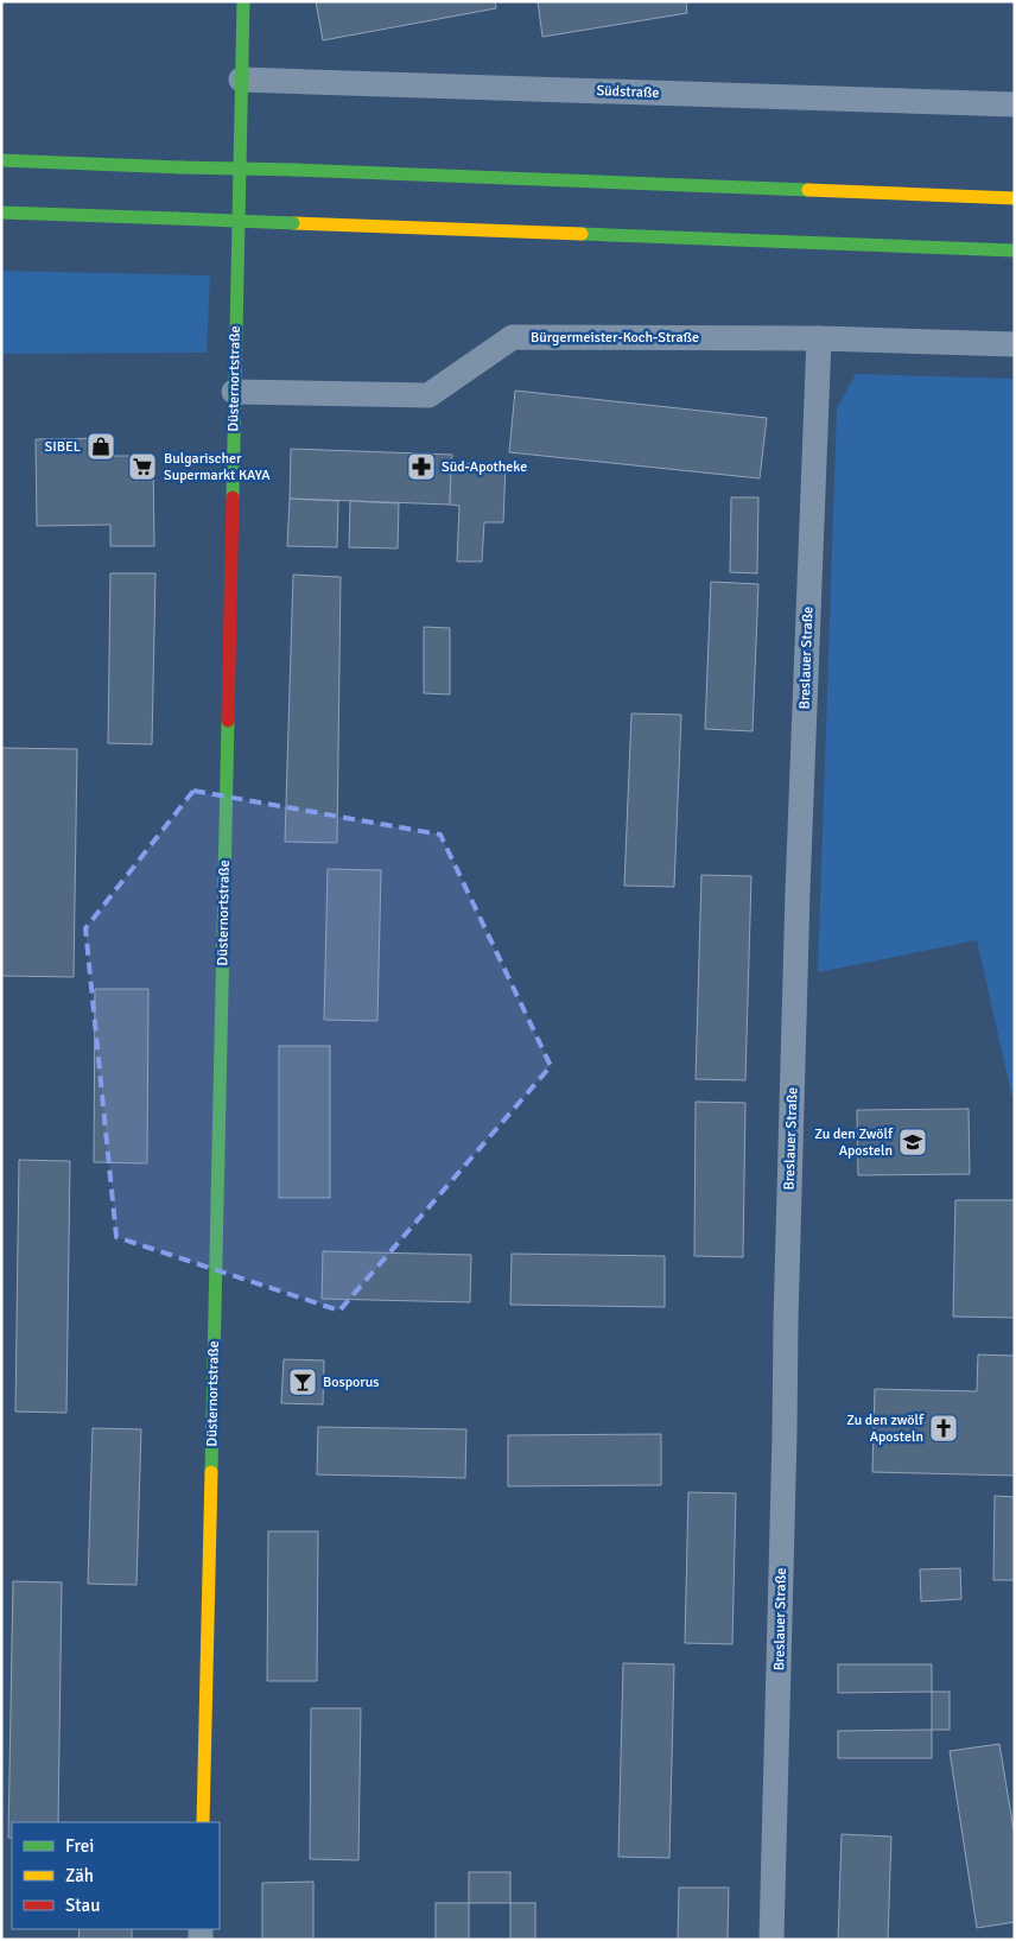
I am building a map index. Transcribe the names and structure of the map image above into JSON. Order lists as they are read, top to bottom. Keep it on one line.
{"streets":{"main road":["Düsternortstraße"],"street":["Südstraße","Bürgermeister-Koch-Straße","Breslauer Straße"]},"crossings":[["Südstraße","Düsternortstraße"],["Bürgermeister-Koch-Straße","Düsternortstraße"],["Bürgermeister-Koch-Straße","Breslauer Straße"]],"places":{"shop":["SIBEL"],"supermarket":["Bulgarischer Supermarkt KAYA"],"pharmacy":["Süd-Apotheke"],"school or university":["Zu den Zwölf Aposteln"],"bar":["Bosporus"],"church":["Zu den zwölf Aposteln"]},"legend":["Frei","Zäh","Stau"]}
